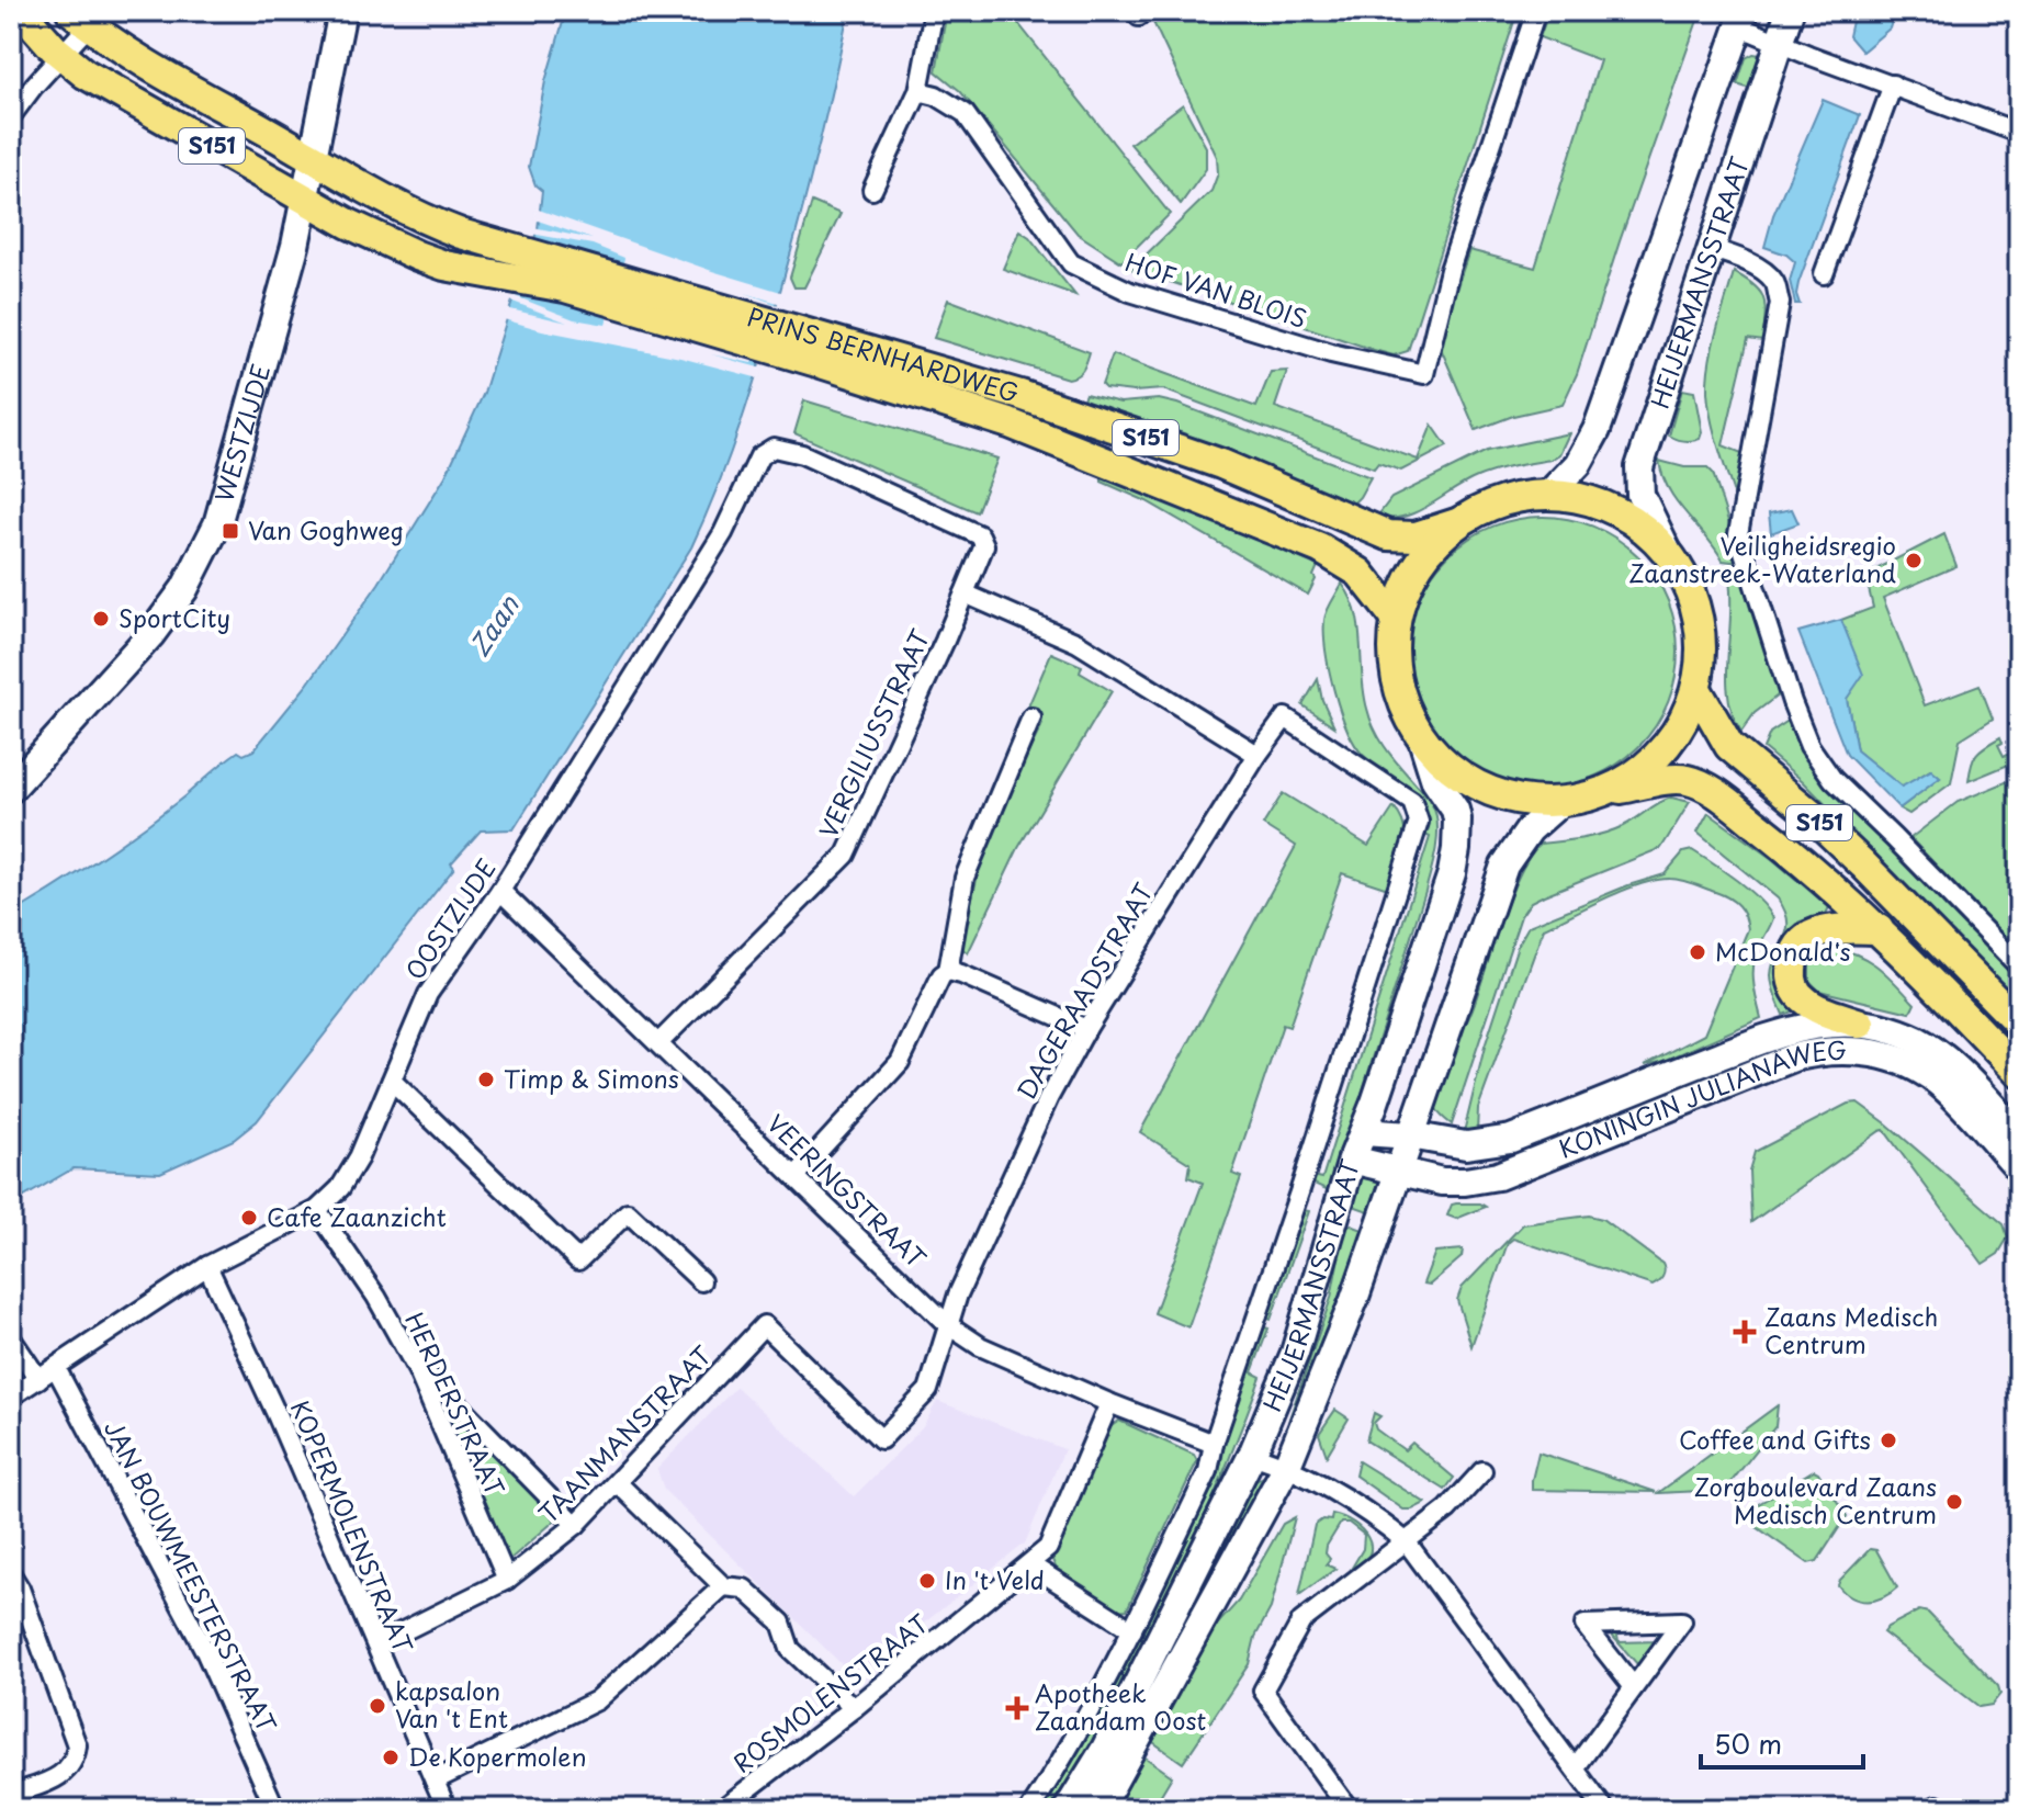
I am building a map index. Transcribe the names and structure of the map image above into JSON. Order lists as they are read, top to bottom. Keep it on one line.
{"streets":{"main road":["S151","HEIJERMANSSTRAAT","PRINS BERNHARDWEG","WESTZIJDE","KONINGIN JULIANAWEG"],"street":["HOF VAN BLOIS","VERGILIUSSTRAAT","OOSTZIJDE","DAGERAADSTRAAT","VEERINGSTRAAT","HERDERSTRAAT","TAANMANSTRAAT","KOPERMOLENSTRAAT","JAN BOUWMEESTERSTRAAT","ROSMOLENSTRAAT"]},"crossings":[["S151","HEIJERMANSSTRAAT"],["S151","PRINS BERNHARDWEG"],["S151","WESTZIJDE"],["HEIJERMANSSTRAAT","PRINS BERNHARDWEG"],["HEIJERMANSSTRAAT","DAGERAADSTRAAT"],["HEIJERMANSSTRAAT","KONINGIN JULIANAWEG"],["HEIJERMANSSTRAAT","VEERINGSTRAAT"],["PRINS BERNHARDWEG","WESTZIJDE"],["VERGILIUSSTRAAT","OOSTZIJDE"],["VERGILIUSSTRAAT","VEERINGSTRAAT"],["OOSTZIJDE","VEERINGSTRAAT"],["OOSTZIJDE","HERDERSTRAAT"],["OOSTZIJDE","KOPERMOLENSTRAAT"],["OOSTZIJDE","JAN BOUWMEESTERSTRAAT"],["DAGERAADSTRAAT","VEERINGSTRAAT"],["DAGERAADSTRAAT","TAANMANSTRAAT"],["VEERINGSTRAAT","ROSMOLENSTRAAT"],["HERDERSTRAAT","TAANMANSTRAAT"],["TAANMANSTRAAT","KOPERMOLENSTRAAT"]],"water":["Zaan"],"places":{"transit":["Van Goghweg"],"other":["Veiligheidsregio Zaanstreek-Waterland","SportCity","McDonald's","Timp & Simons","Cafe Zaanzicht","Coffee and Gifts","Zorgboulevard Zaans Medisch Centrum","In 't Veld","kapsalon Van 't Ent","De Kopermolen"],"health":["Zaans Medisch Centrum","Apotheek Zaandam Oost"]},"scale_bar":"50 m"}
